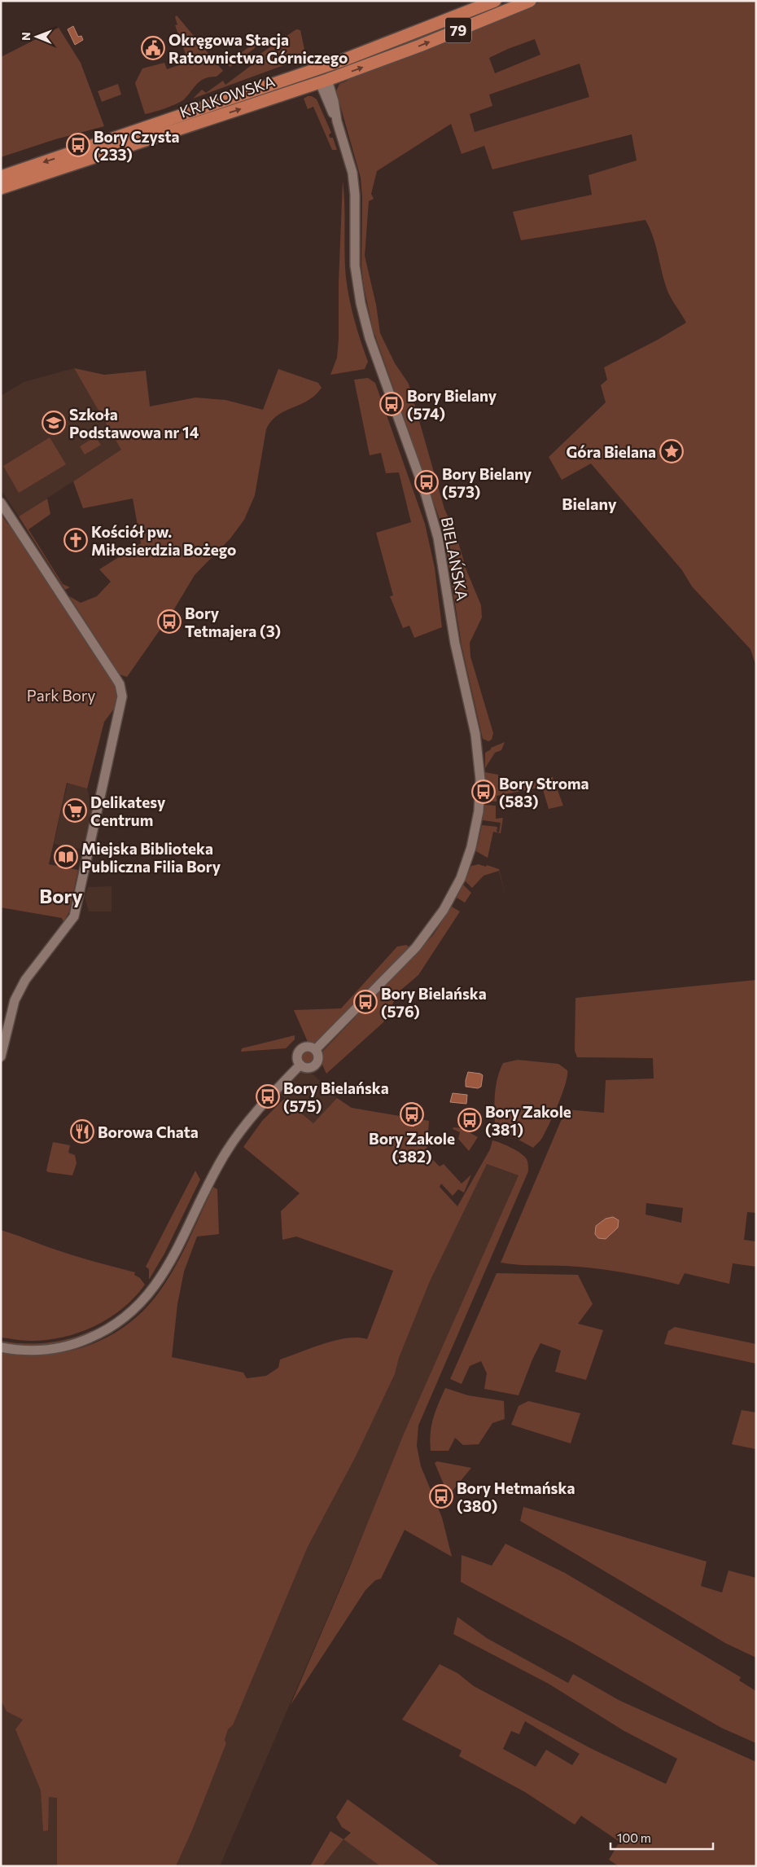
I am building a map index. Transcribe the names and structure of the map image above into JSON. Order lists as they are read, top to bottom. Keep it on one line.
{"streets":{"main road":["79","KRAKOWSKA"],"street":["BIELAŃSKA"]},"crossings":[["KRAKOWSKA","BIELAŃSKA"]],"districts":["Bielany","Bory"],"parks":["Park Bory"],"places":{"public building":["Okręgowa Stacja Ratownictwa Górniczego"],"bus stop":["Bory Czysta (233)","Bory Bielany (574)","Bory Bielany (573)","Bory Tetmajera (3)","Bory Stroma (583)","Bory Bielańska (576)","Bory Bielańska (575)","Bory Zakole (382)","Bory Zakole (381)","Bory Hetmańska (380)"],"school or university":["Szkoła Podstawowa nr 14"],"place":["Góra Bielana"],"church":["Kościół pw. Miłosierdzia Bożego"],"supermarket":["Delikatesy Centrum"],"library":["Miejska Biblioteka Publiczna Filia Bory"],"restaurant":["Borowa Chata"]},"scale_bar":"100 m","north":"left"}
